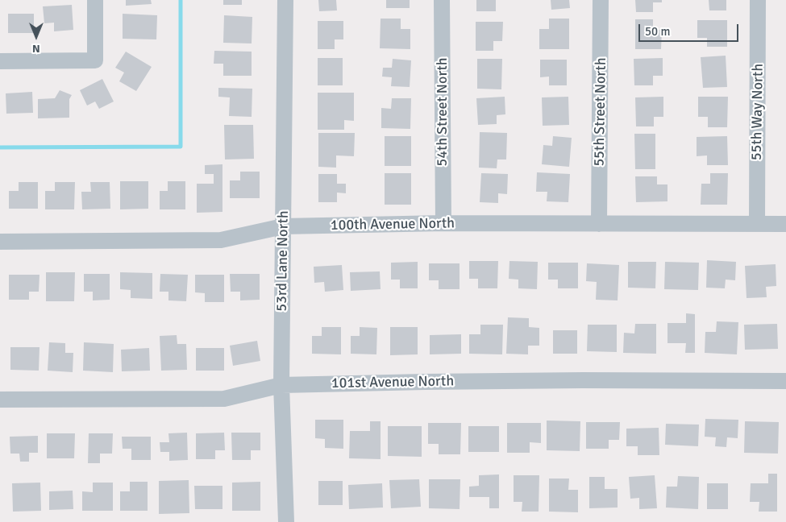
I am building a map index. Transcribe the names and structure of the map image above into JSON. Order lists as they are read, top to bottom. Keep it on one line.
{"streets":{"street":["54th Street North","55th Street North","55th Way North","100th Avenue North","53rd Lane North","101st Avenue North"]},"crossings":[["54th Street North","100th Avenue North"],["55th Street North","100th Avenue North"],["55th Way North","100th Avenue North"],["100th Avenue North","53rd Lane North"],["53rd Lane North","101st Avenue North"]],"scale_bar":"50 m","north":"bottom"}
